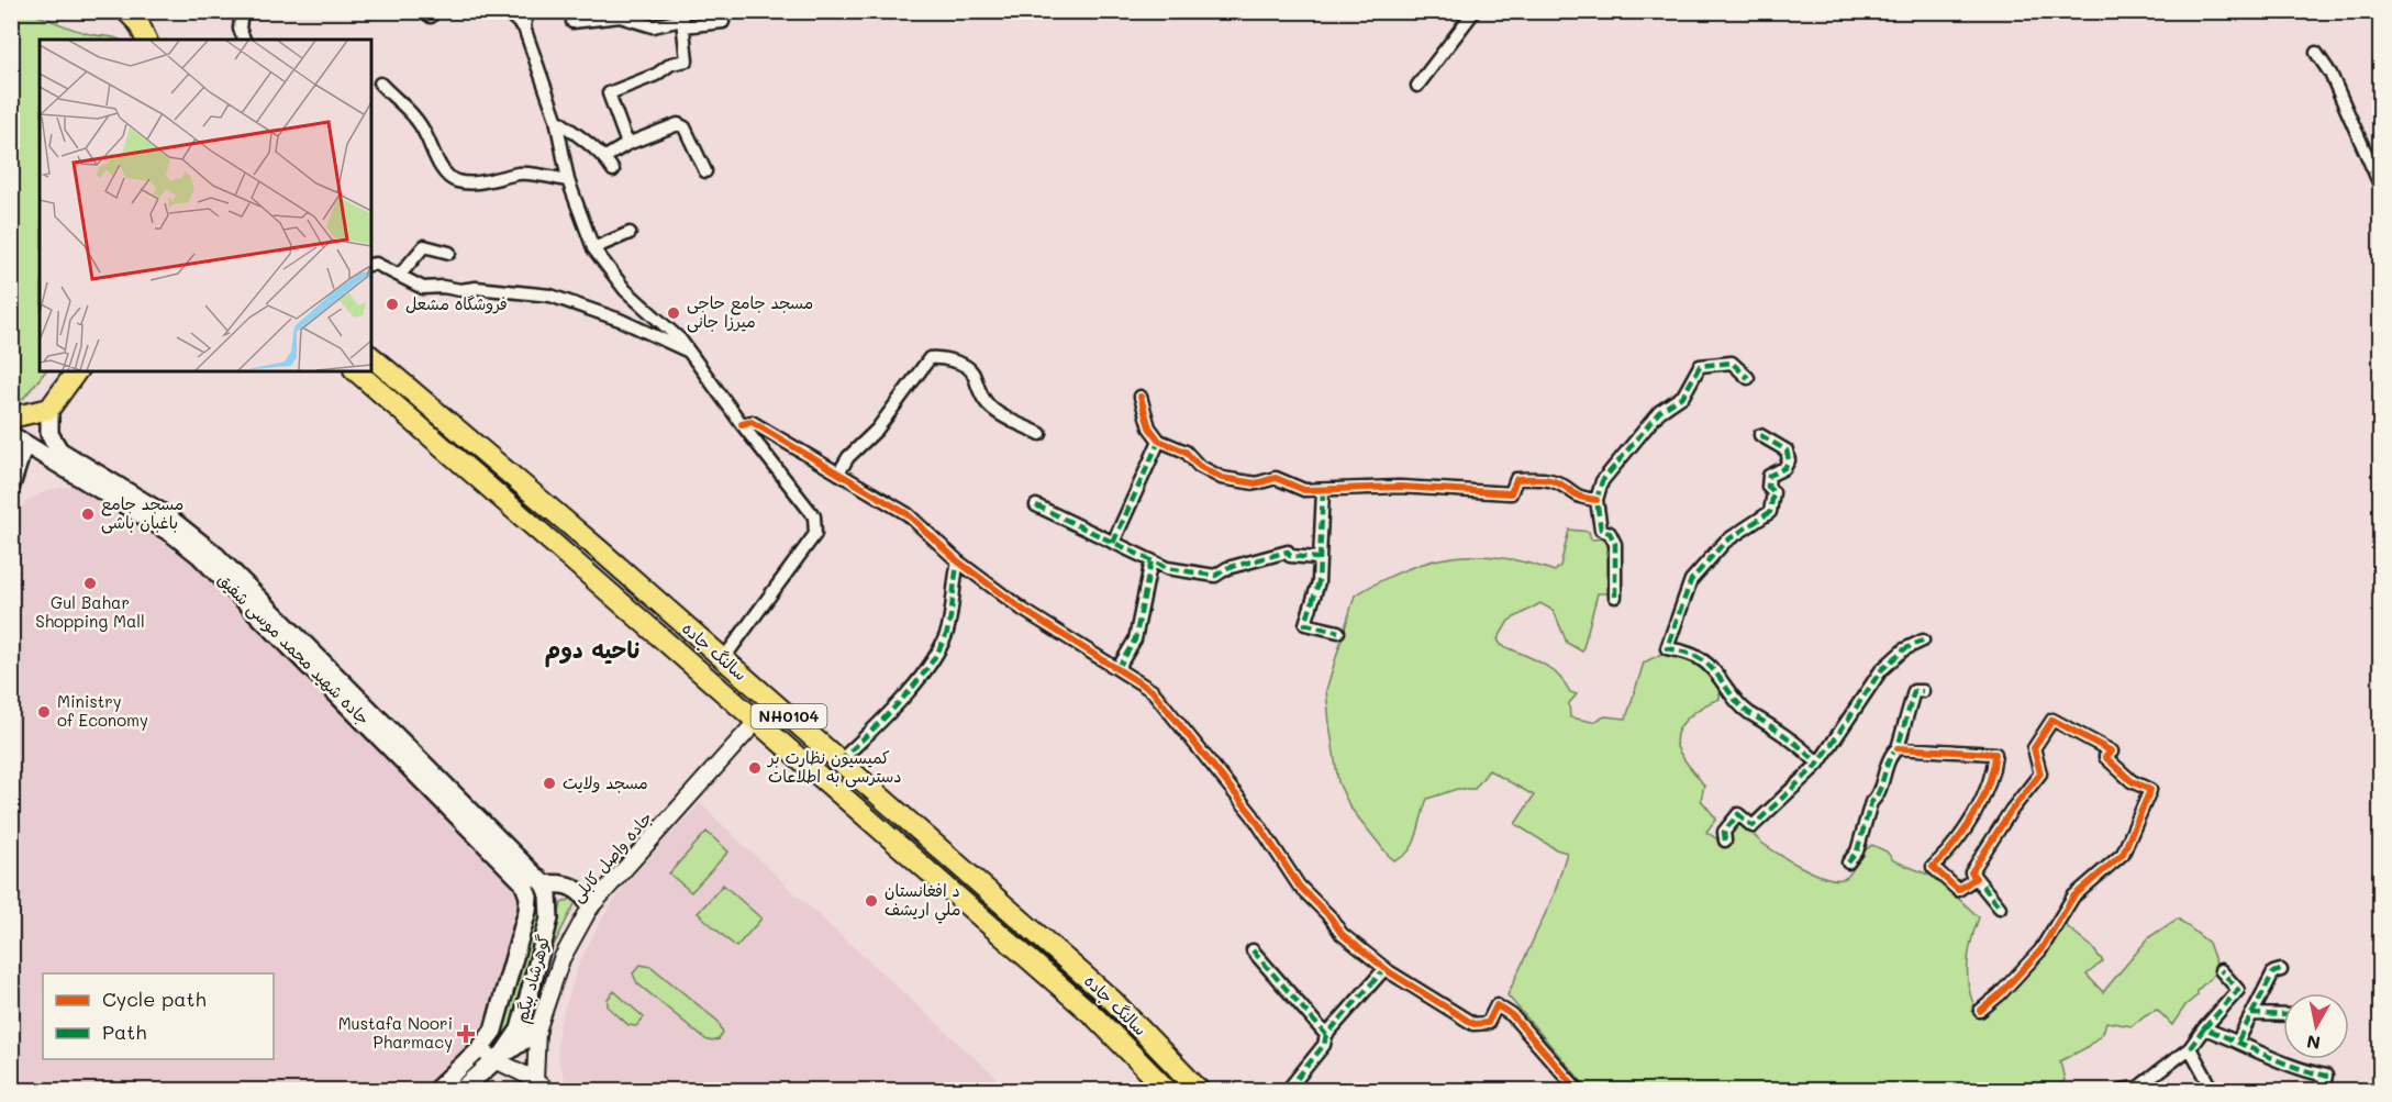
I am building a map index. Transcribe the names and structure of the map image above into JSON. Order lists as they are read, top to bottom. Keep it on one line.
{"streets":{"highway":["سالنگ جاده","NH0104"],"main road":["جاده شهید محمد موسی شفیق","گوهرشاد بیگم"],"street":["جاده واصل کابلی"]},"crossings":[["جاده شهید محمد موسی شفیق","گوهرشاد بیگم"],["سالنگ جاده","جاده واصل کابلی"]],"districts":["ناحیه دوم"],"places":{"other":["فروشگاه مشعل","مسجد جامع حاجی میرزا جانی","مسجد جامع باغبان باشی","Gul Bahar Shopping Mall","Ministry of Economy","کمیسیون نظارت بر دسترسی به اطلاعات","مسجد ولایت","د افغانستان ملي اریشف"],"health":["Mustafa Noori Pharmacy"]},"legend":["Cycle path","Path"],"north":"bottom"}
